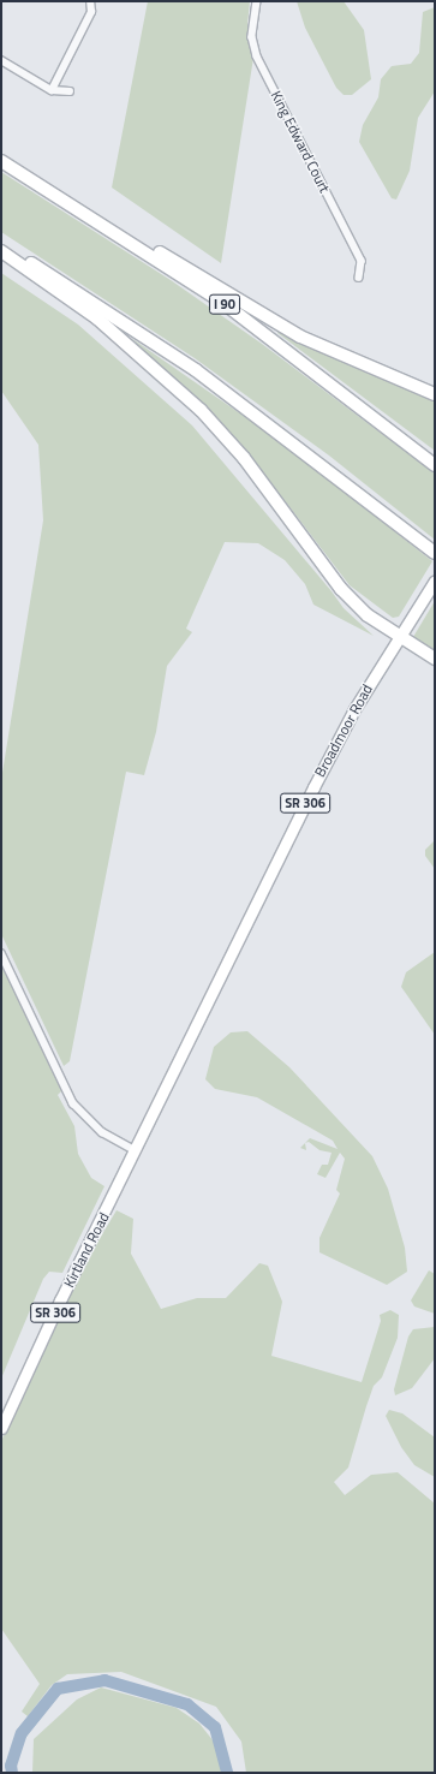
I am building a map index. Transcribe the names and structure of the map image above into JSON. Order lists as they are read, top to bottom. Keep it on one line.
{"streets":{"highway":["I 90"],"main road":["Broadmoor Road","SR 306","Kirtland Road"],"street":["King Edward Court"]},"crossings":[["Broadmoor Road","Kirtland Road"]]}
